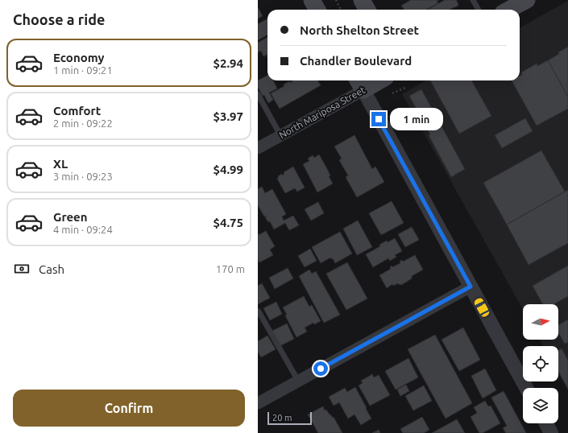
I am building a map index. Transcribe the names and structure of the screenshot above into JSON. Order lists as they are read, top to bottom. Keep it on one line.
{"streets":{"main road":["North Mariposa Street"]},"scale_bar":"20 m","north":"right","page":{"heading":"Choose a ride","banner":["North Shelton Street","Chandler Boulevard"],"list":[{"name":"Economy","note":"1 min · 09:21","value":"$2.94"},{"name":"Comfort","note":"2 min · 09:22","value":"$3.97"},{"name":"XL","note":"3 min · 09:23","value":"$4.99"},{"name":"Green","note":"4 min · 09:24","value":"$4.75"}],"bubble":"1 min","pay":["Cash","170 m"],"buttons":"Confirm","scale":"20 m"}}
